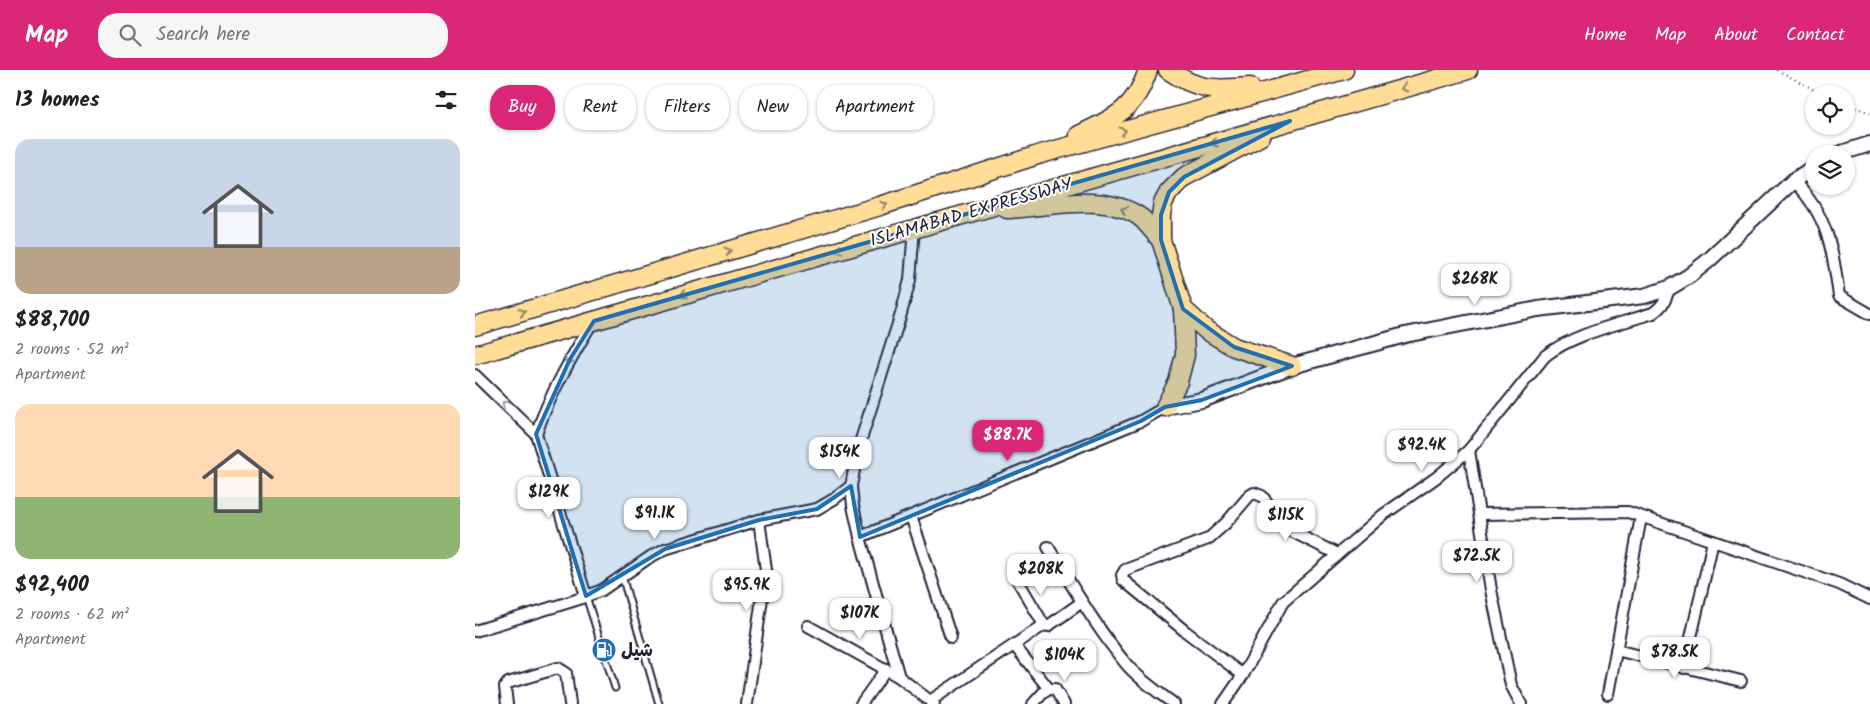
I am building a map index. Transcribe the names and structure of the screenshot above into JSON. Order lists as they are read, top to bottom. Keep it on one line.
{"streets":{"highway":["ISLAMABAD EXPRESSWAY"]},"places":{"fuel station":["شیل"]},"page":{"header":"Map","search":"Search here","nav":["Home","Map","About","Contact"],"heading":"13 homes","chip":["Buy","Rent","Filters","New","Apartment"],"list":[{"name":"$88,700","note":"2 rooms · 52 m² · Apartment"},{"name":"$92,400","note":"2 rooms · 62 m² · Apartment"}],"price":["$268K","$88.7K","$92.4K","$154K","$129K","$91.1K","$115K","$72.5K","$208K","$95.9K","$107K","$78.5K","$104K"]}}
